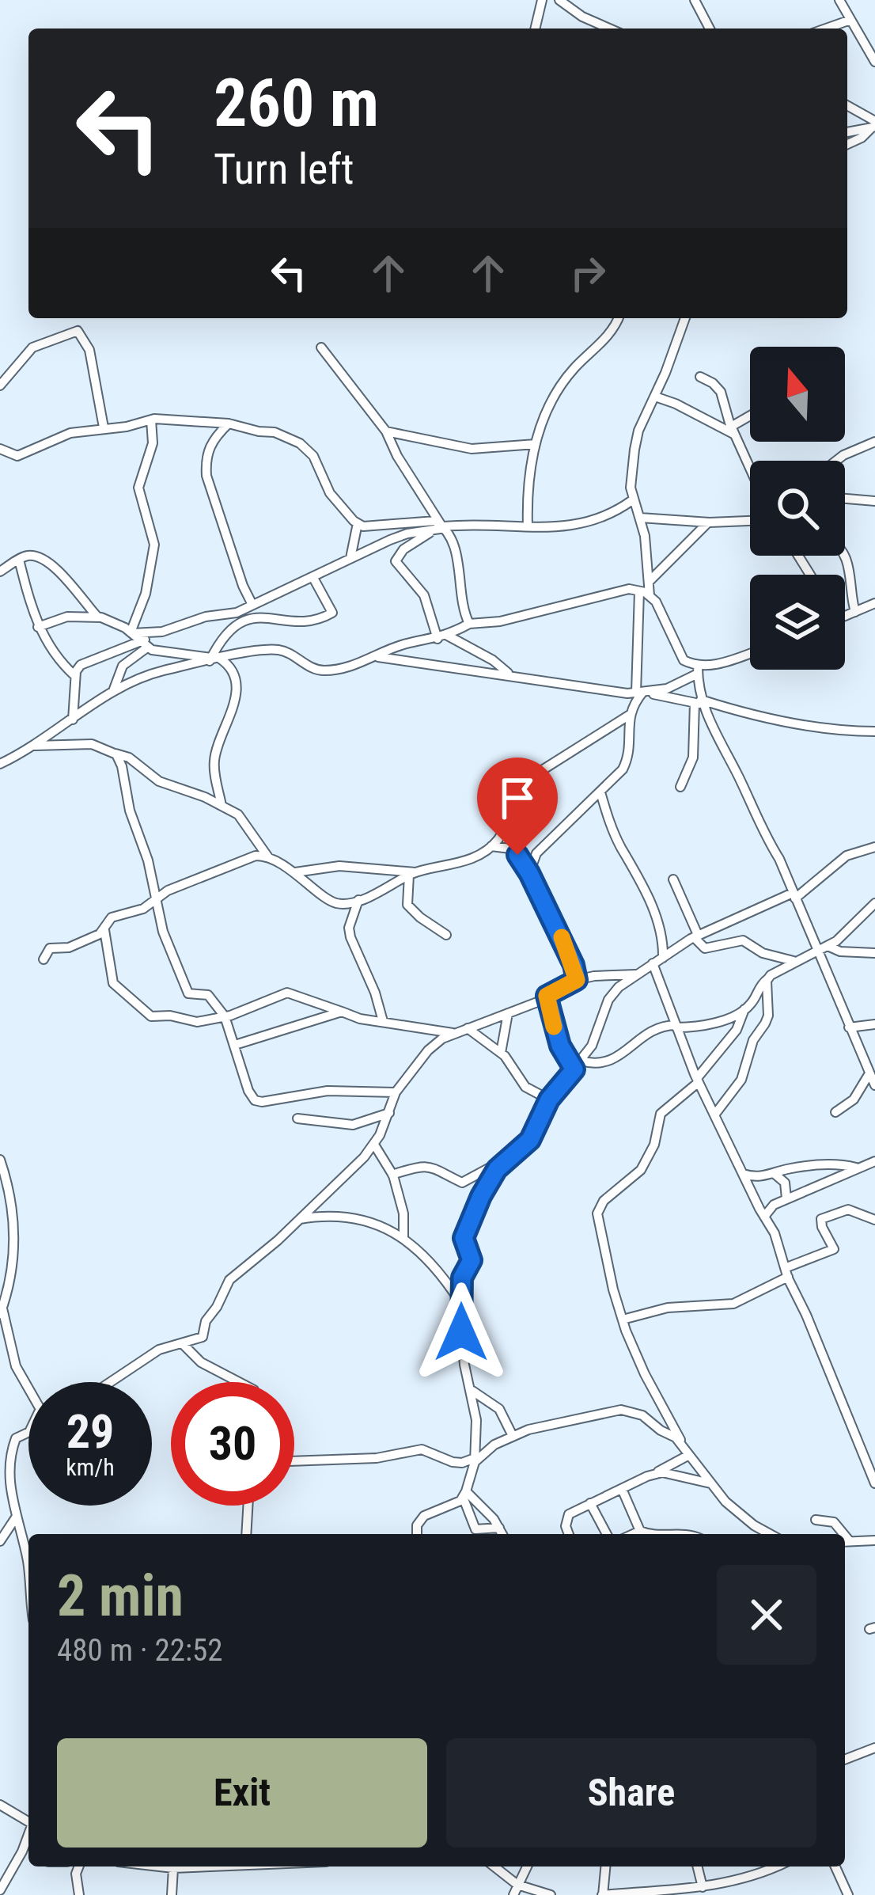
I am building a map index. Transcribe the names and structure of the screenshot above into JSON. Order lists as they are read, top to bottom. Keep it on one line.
{"north":"top","page":{"turn":["260 m","Turn left"],"speed":"29 km/h","limit":"30","heading":["2 min","480 m · 22:52"],"buttons":["Exit","Share"]}}
